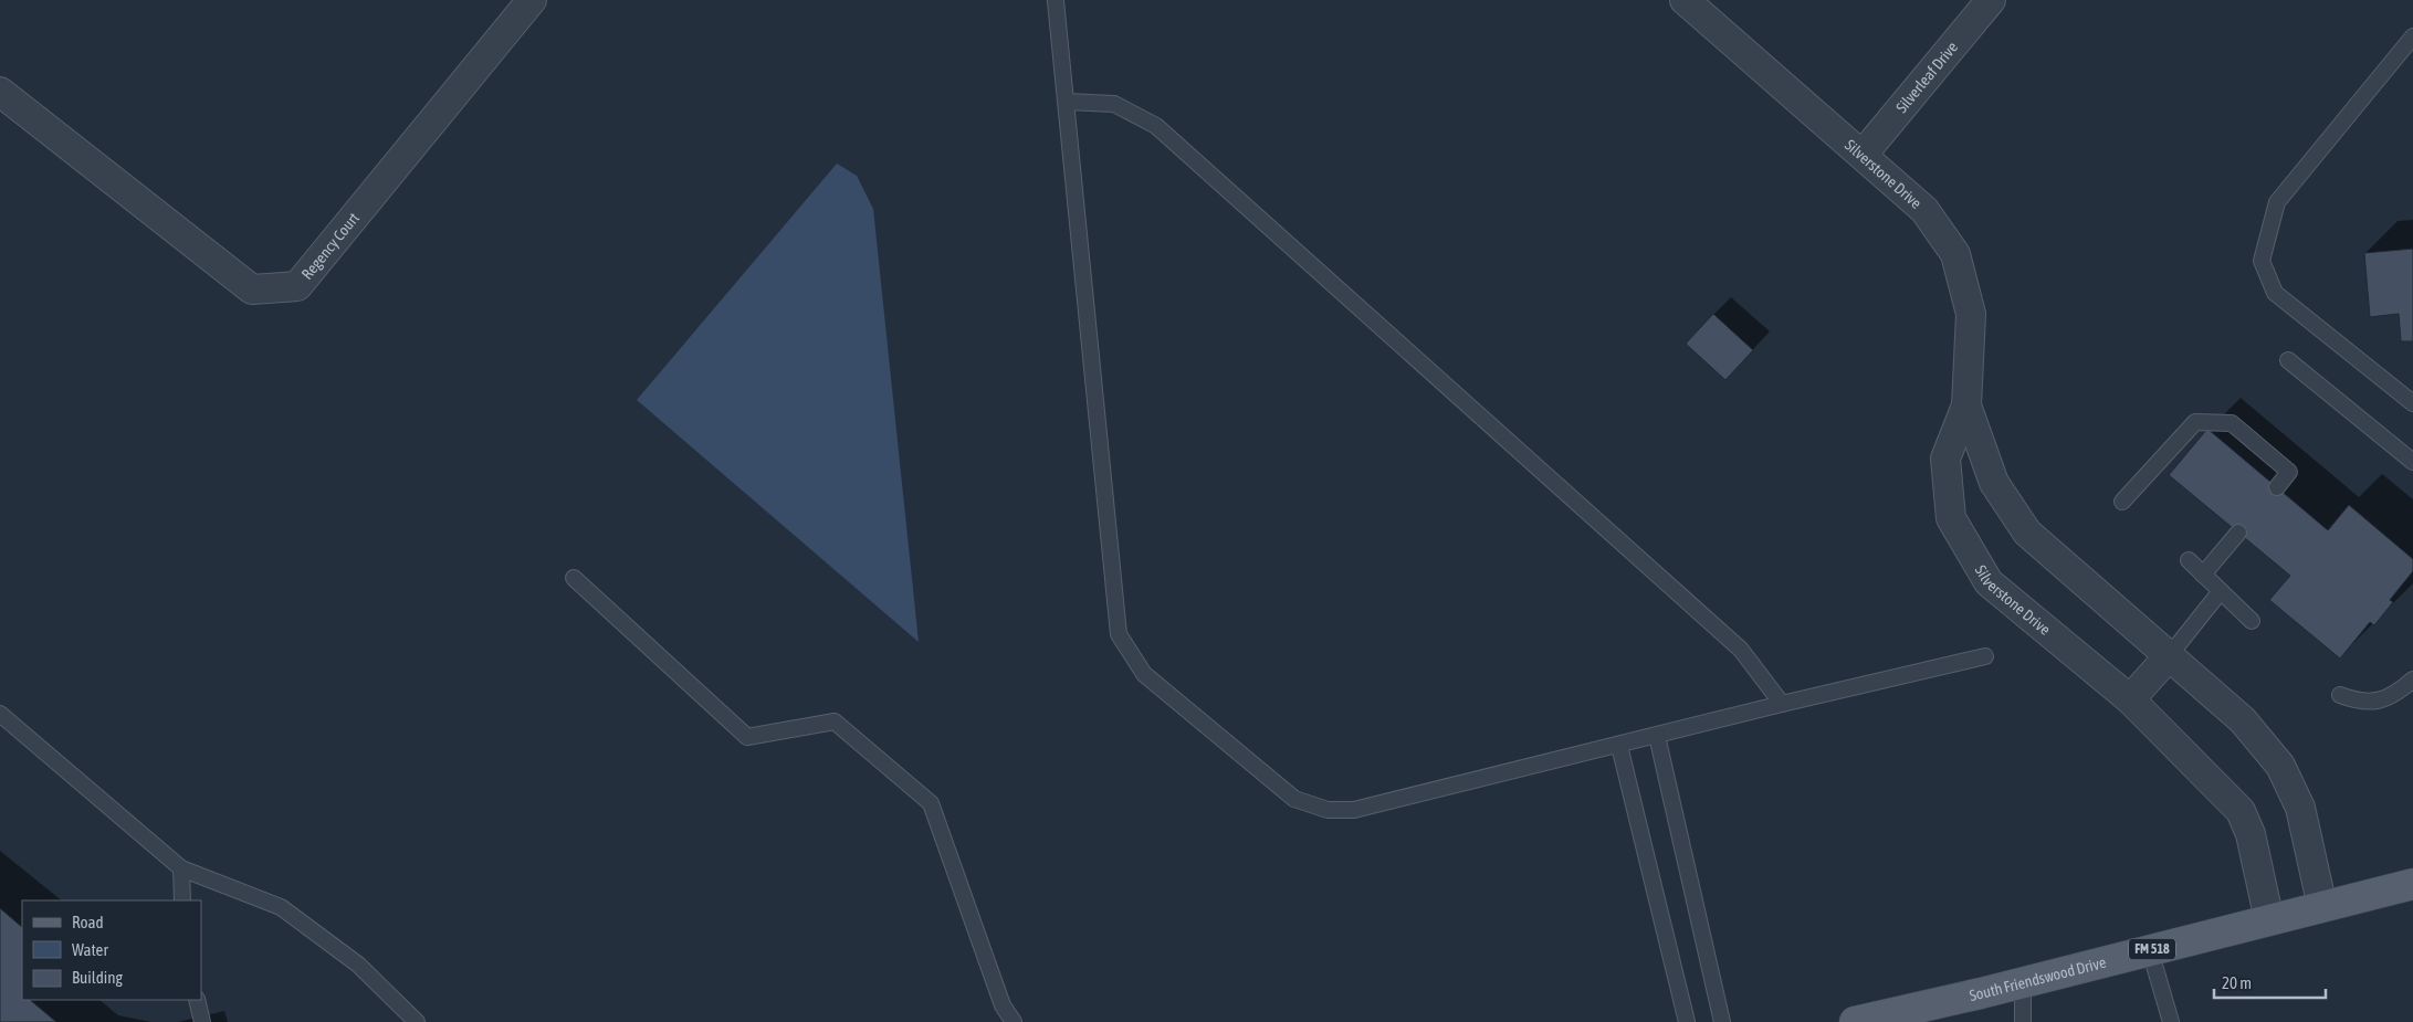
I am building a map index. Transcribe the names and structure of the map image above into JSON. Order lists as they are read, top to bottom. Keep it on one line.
{"streets":{"main road":["FM 518","South Friendswood Drive"],"street":["Silverleaf Drive","Silverstone Drive","Regency Court"]},"crossings":[["Silverleaf Drive","Silverstone Drive"],["Silverstone Drive","South Friendswood Drive"]],"legend":["Road","Water","Building"],"scale_bar":"20 m"}
